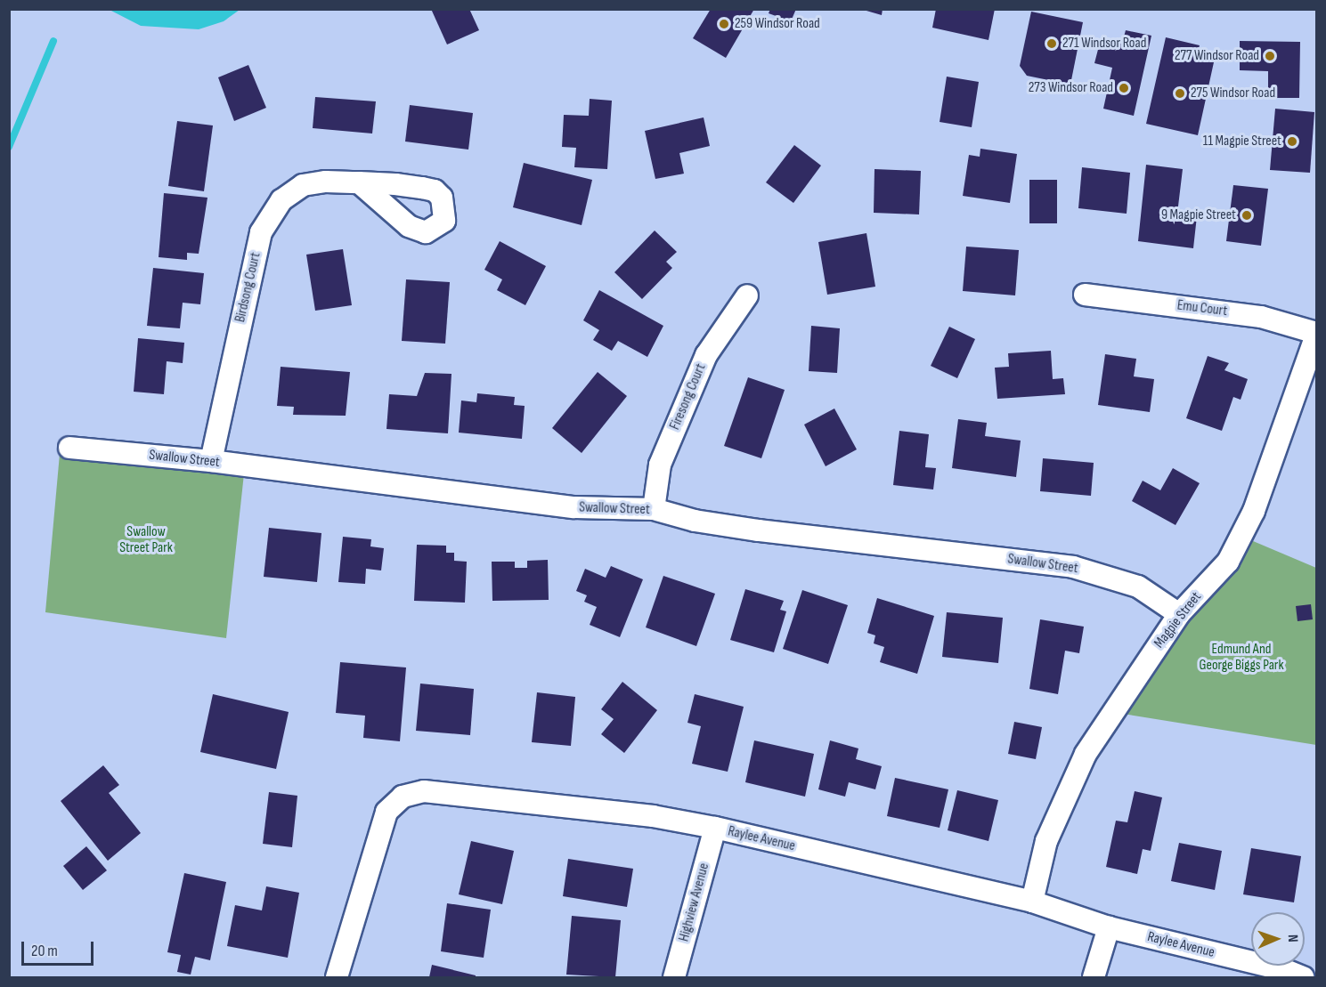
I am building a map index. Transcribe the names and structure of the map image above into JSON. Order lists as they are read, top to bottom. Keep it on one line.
{"streets":{"street":["Birdsong Court","Emu Court","Firesong Court","Swallow Street","Magpie Street","Raylee Avenue","Highview Avenue"]},"crossings":[["Birdsong Court","Swallow Street"],["Emu Court","Magpie Street"],["Firesong Court","Swallow Street"],["Swallow Street","Magpie Street"],["Magpie Street","Raylee Avenue"],["Raylee Avenue","Highview Avenue"]],"parks":["Swallow Street Park","Edmund And George Biggs Park"],"places":["259 Windsor Road","271 Windsor Road","277 Windsor Road","273 Windsor Road","275 Windsor Road","11 Magpie Street","9 Magpie Street"],"scale_bar":"20 m","north":"right"}
